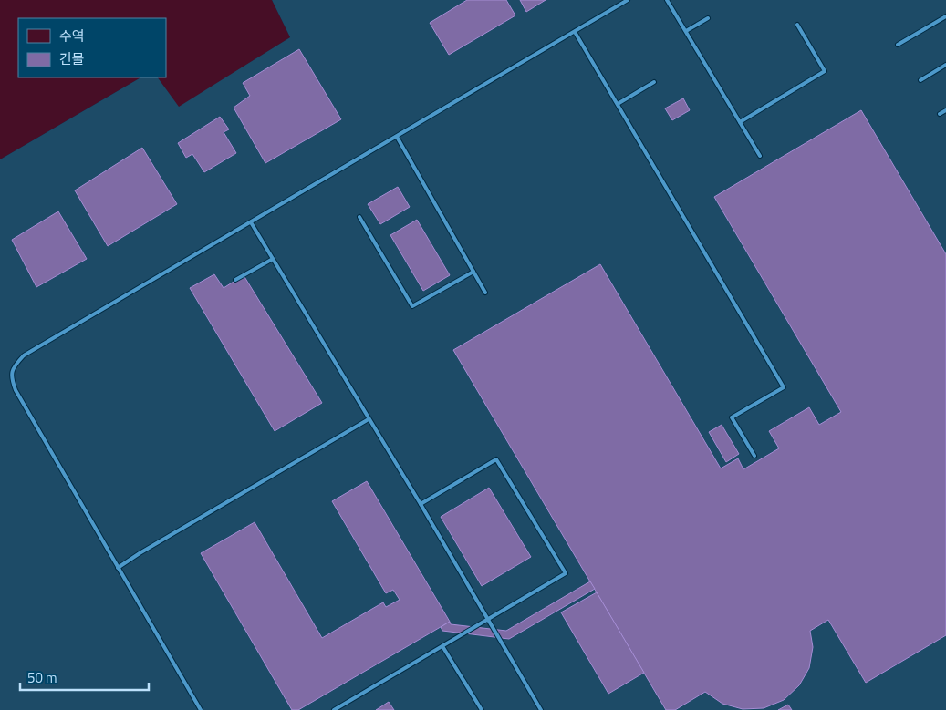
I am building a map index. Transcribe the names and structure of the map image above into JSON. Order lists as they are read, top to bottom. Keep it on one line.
{"legend":["수역","건물"],"scale_bar":"50 m"}
